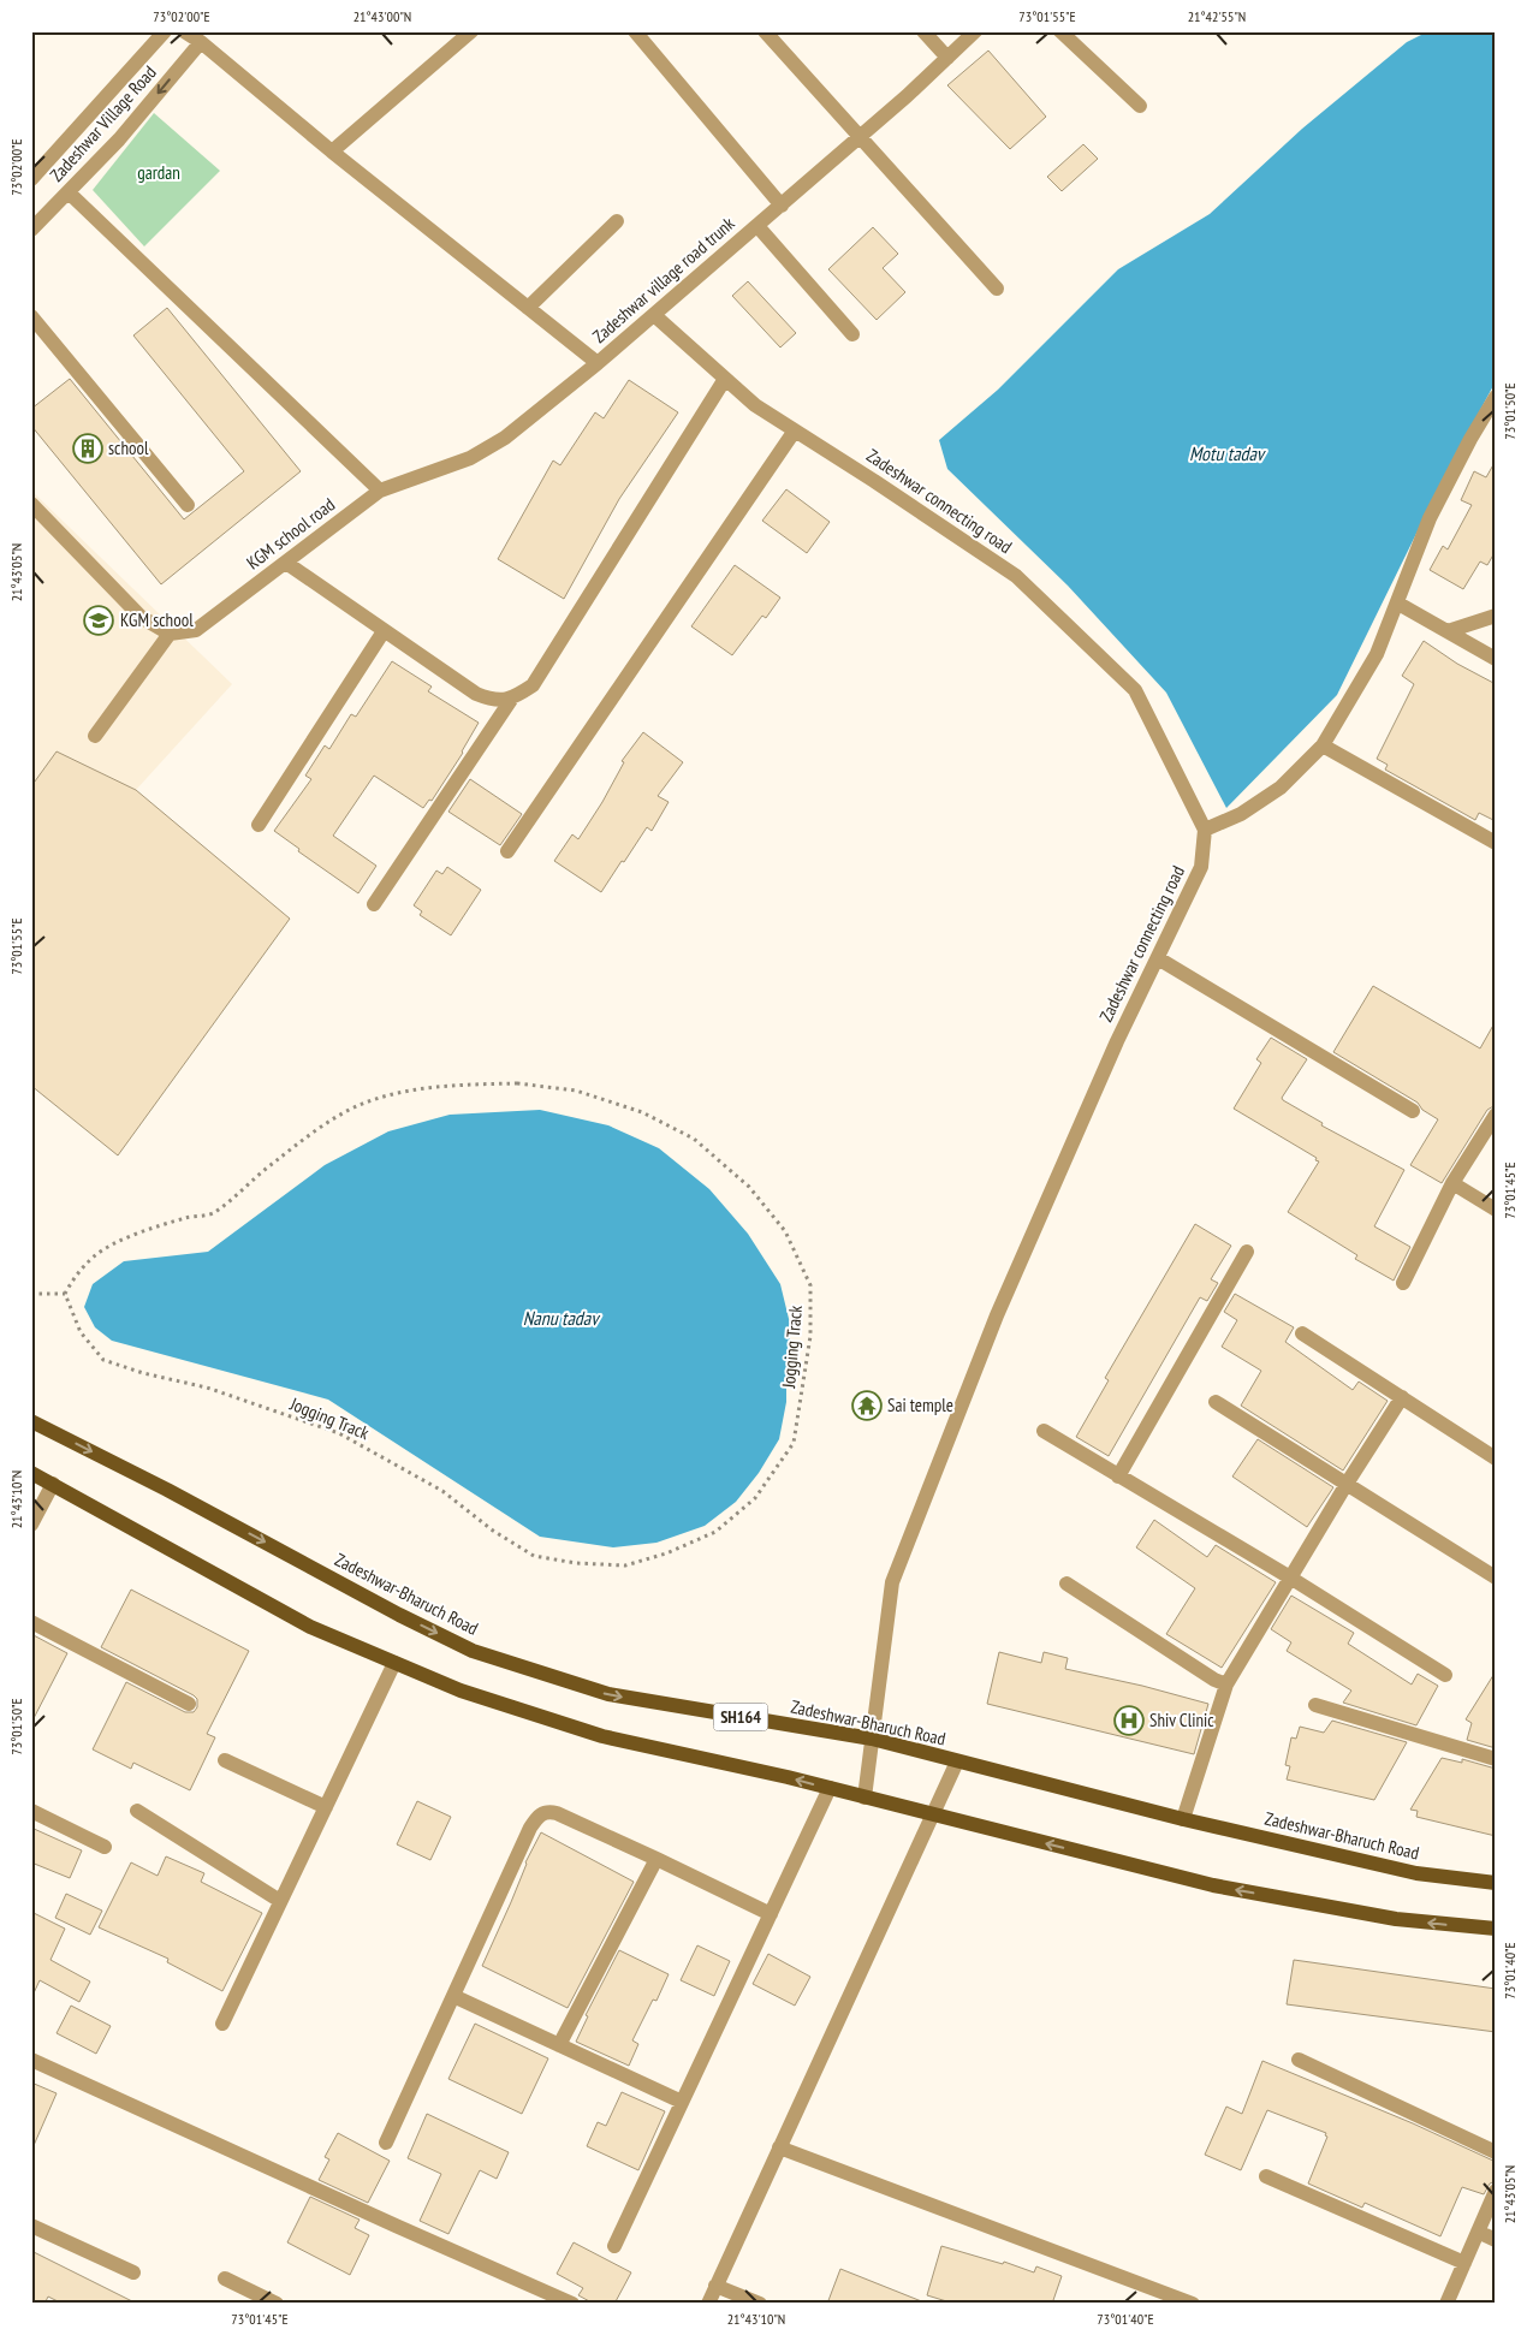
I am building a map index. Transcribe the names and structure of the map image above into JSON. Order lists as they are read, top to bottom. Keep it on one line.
{"streets":{"main road":["Zadeshwar-Bharuch Road","SH164"],"street":["Zadeshwar Village Road","Zadeshwar village road trunk","Zadeshwar connecting road","KGM school road"],"path":["Jogging Track"]},"crossings":[["Zadeshwar Village Road","Zadeshwar village road trunk"],["Zadeshwar village road trunk","Zadeshwar connecting road"],["Zadeshwar village road trunk","KGM school road"],["Zadeshwar connecting road","Zadeshwar-Bharuch Road"]],"water":["Motu tadav","Nanu tadav"],"parks":["gardan"],"places":{"building":["school"],"school or university":["KGM school"],"temple":["Sai temple"],"hospital":["Shiv Clinic"]},"coordinates":["73°02'00\"E","21°43'00\"N","73°01'55\"E","21°42'55\"N","73°01'50\"E","21°43'05\"N","73°01'45\"E","21°43'10\"N","73°01'40\"E"]}
